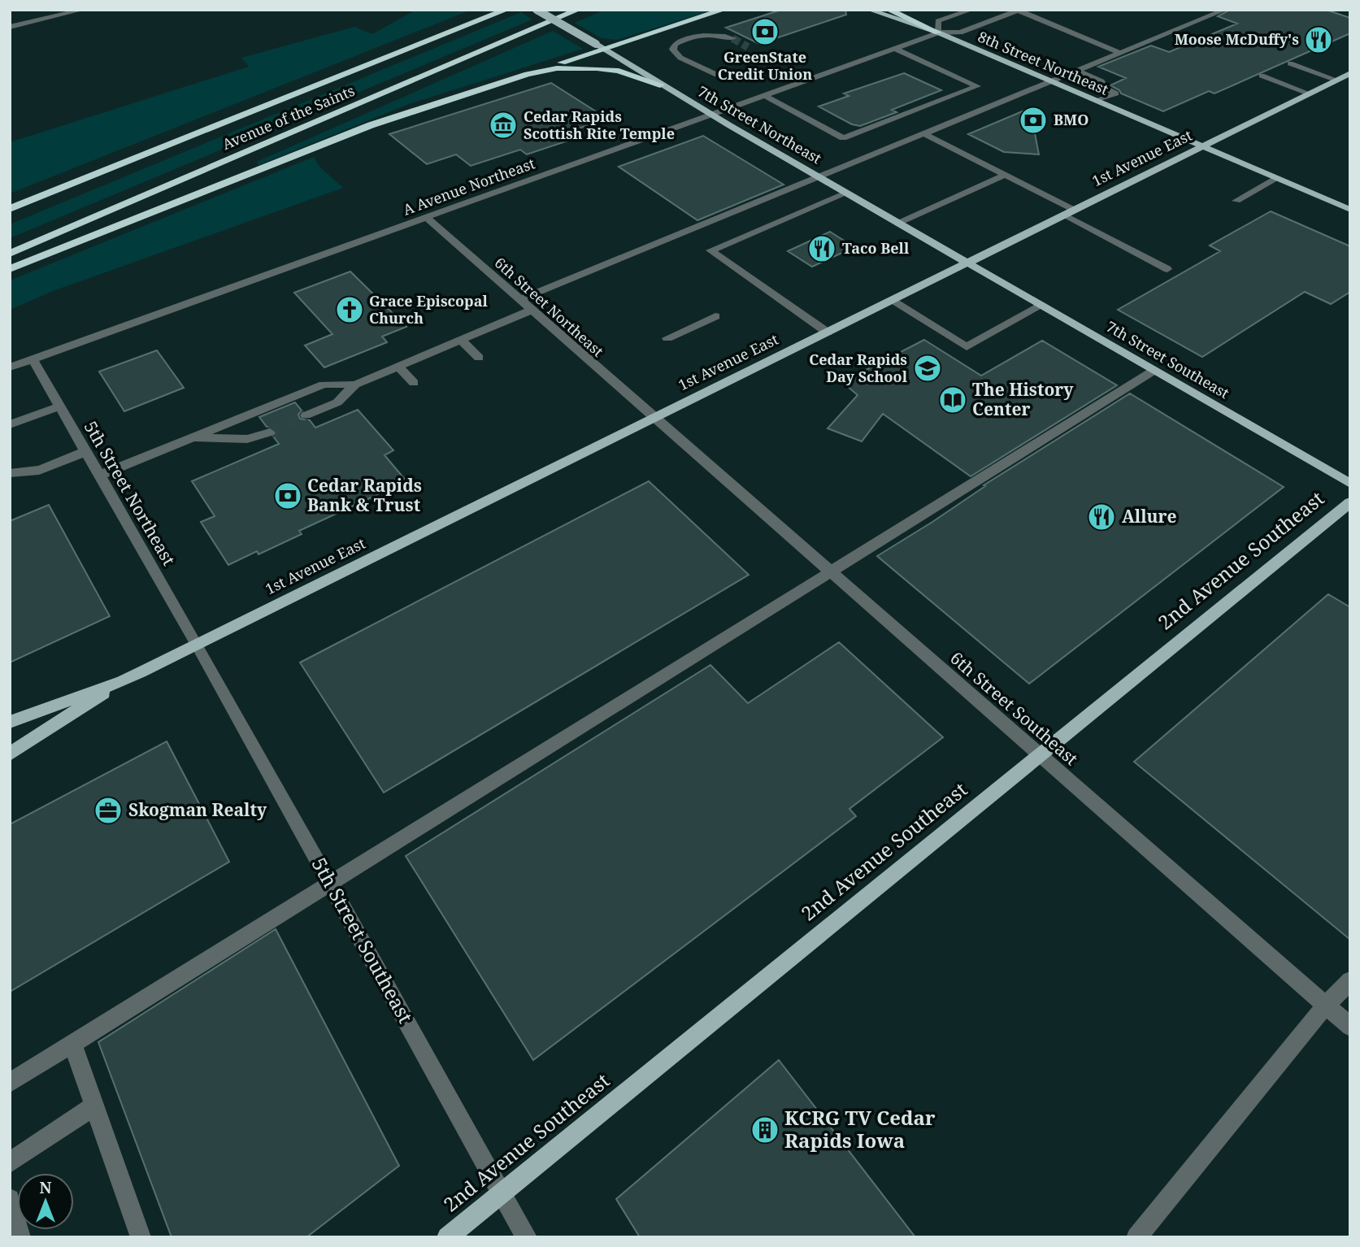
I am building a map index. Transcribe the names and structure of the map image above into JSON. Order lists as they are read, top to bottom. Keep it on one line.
{"streets":{"highway":["Avenue of the Saints"],"main road":["8th Street Northeast","7th Street Northeast","1st Avenue East","7th Street Southeast","2nd Avenue Southeast"],"street":["A Avenue Northeast","6th Street Northeast","5th Street Northeast","6th Street Southeast","5th Street Southeast"]},"crossings":[["8th Street Northeast","1st Avenue East"],["8th Street Northeast","A Avenue Northeast"],["7th Street Northeast","1st Avenue East"],["7th Street Northeast","A Avenue Northeast"],["7th Street Northeast","7th Street Southeast"],["1st Avenue East","6th Street Northeast"],["1st Avenue East","7th Street Southeast"],["1st Avenue East","5th Street Northeast"],["1st Avenue East","6th Street Southeast"],["1st Avenue East","5th Street Southeast"],["A Avenue Northeast","6th Street Northeast"],["A Avenue Northeast","5th Street Northeast"],["6th Street Northeast","6th Street Southeast"],["5th Street Northeast","5th Street Southeast"],["2nd Avenue Southeast","6th Street Southeast"],["2nd Avenue Southeast","5th Street Southeast"]],"places":{"bank":["GreenState Credit Union","BMO","Cedar Rapids Bank & Trust"],"restaurant":["Moose McDuffy's","Taco Bell","Allure"],"museum":["Cedar Rapids Scottish Rite Temple"],"church":["Grace Episcopal Church"],"school or university":["Cedar Rapids Day School"],"library":["The History Center"],"office":["Skogman Realty"],"building":["KCRG TV Cedar Rapids Iowa"]},"north":"top"}
